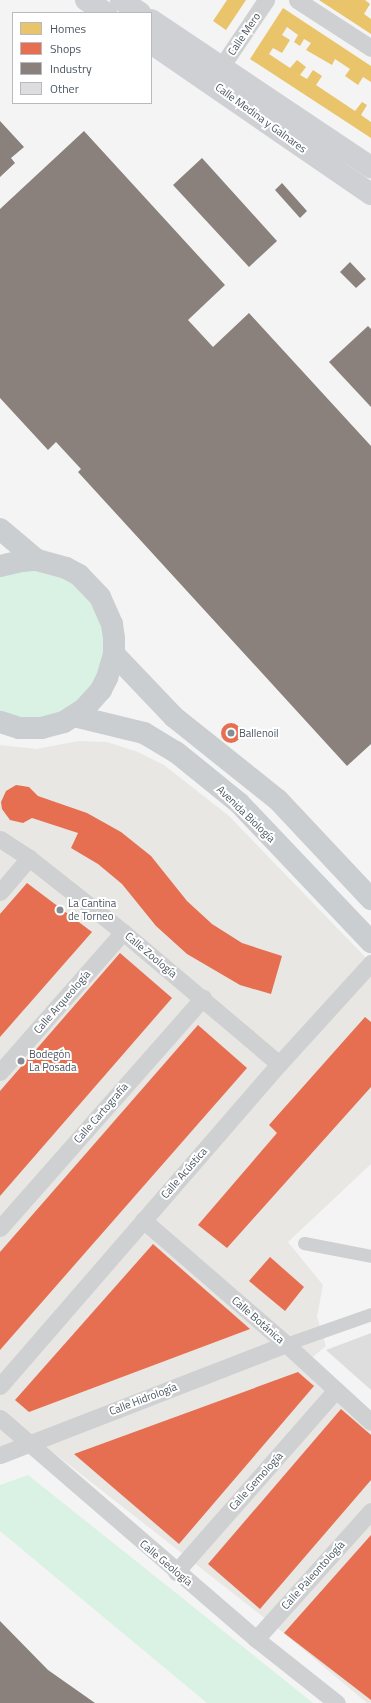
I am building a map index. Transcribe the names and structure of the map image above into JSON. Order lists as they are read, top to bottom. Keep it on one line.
{"streets":{"main road":["Calle Medina y Galnares","Avenida Biología"],"street":["Calle Mero","Calle Zoología","Calle Arqueología","Calle Cartografía","Calle Acústica","Calle Botánica","Calle Hidrología","Calle Gemología","Calle Geología","Calle Paleontología"]},"crossings":[["Calle Mero","Calle Medina y Galnares"],["Calle Zoología","Calle Arqueología"],["Calle Zoología","Calle Cartografía"],["Calle Zoología","Calle Acústica"],["Calle Acústica","Calle Botánica"],["Calle Botánica","Calle Hidrología"],["Calle Botánica","Calle Gemología"],["Calle Hidrología","Calle Geología"],["Calle Gemología","Calle Geología"],["Calle Geología","Calle Paleontología"]],"places":["Ballenoil","La Cantina de Torneo","Bodegón La Posada"],"legend":["Homes","Shops","Industry","Other"]}
